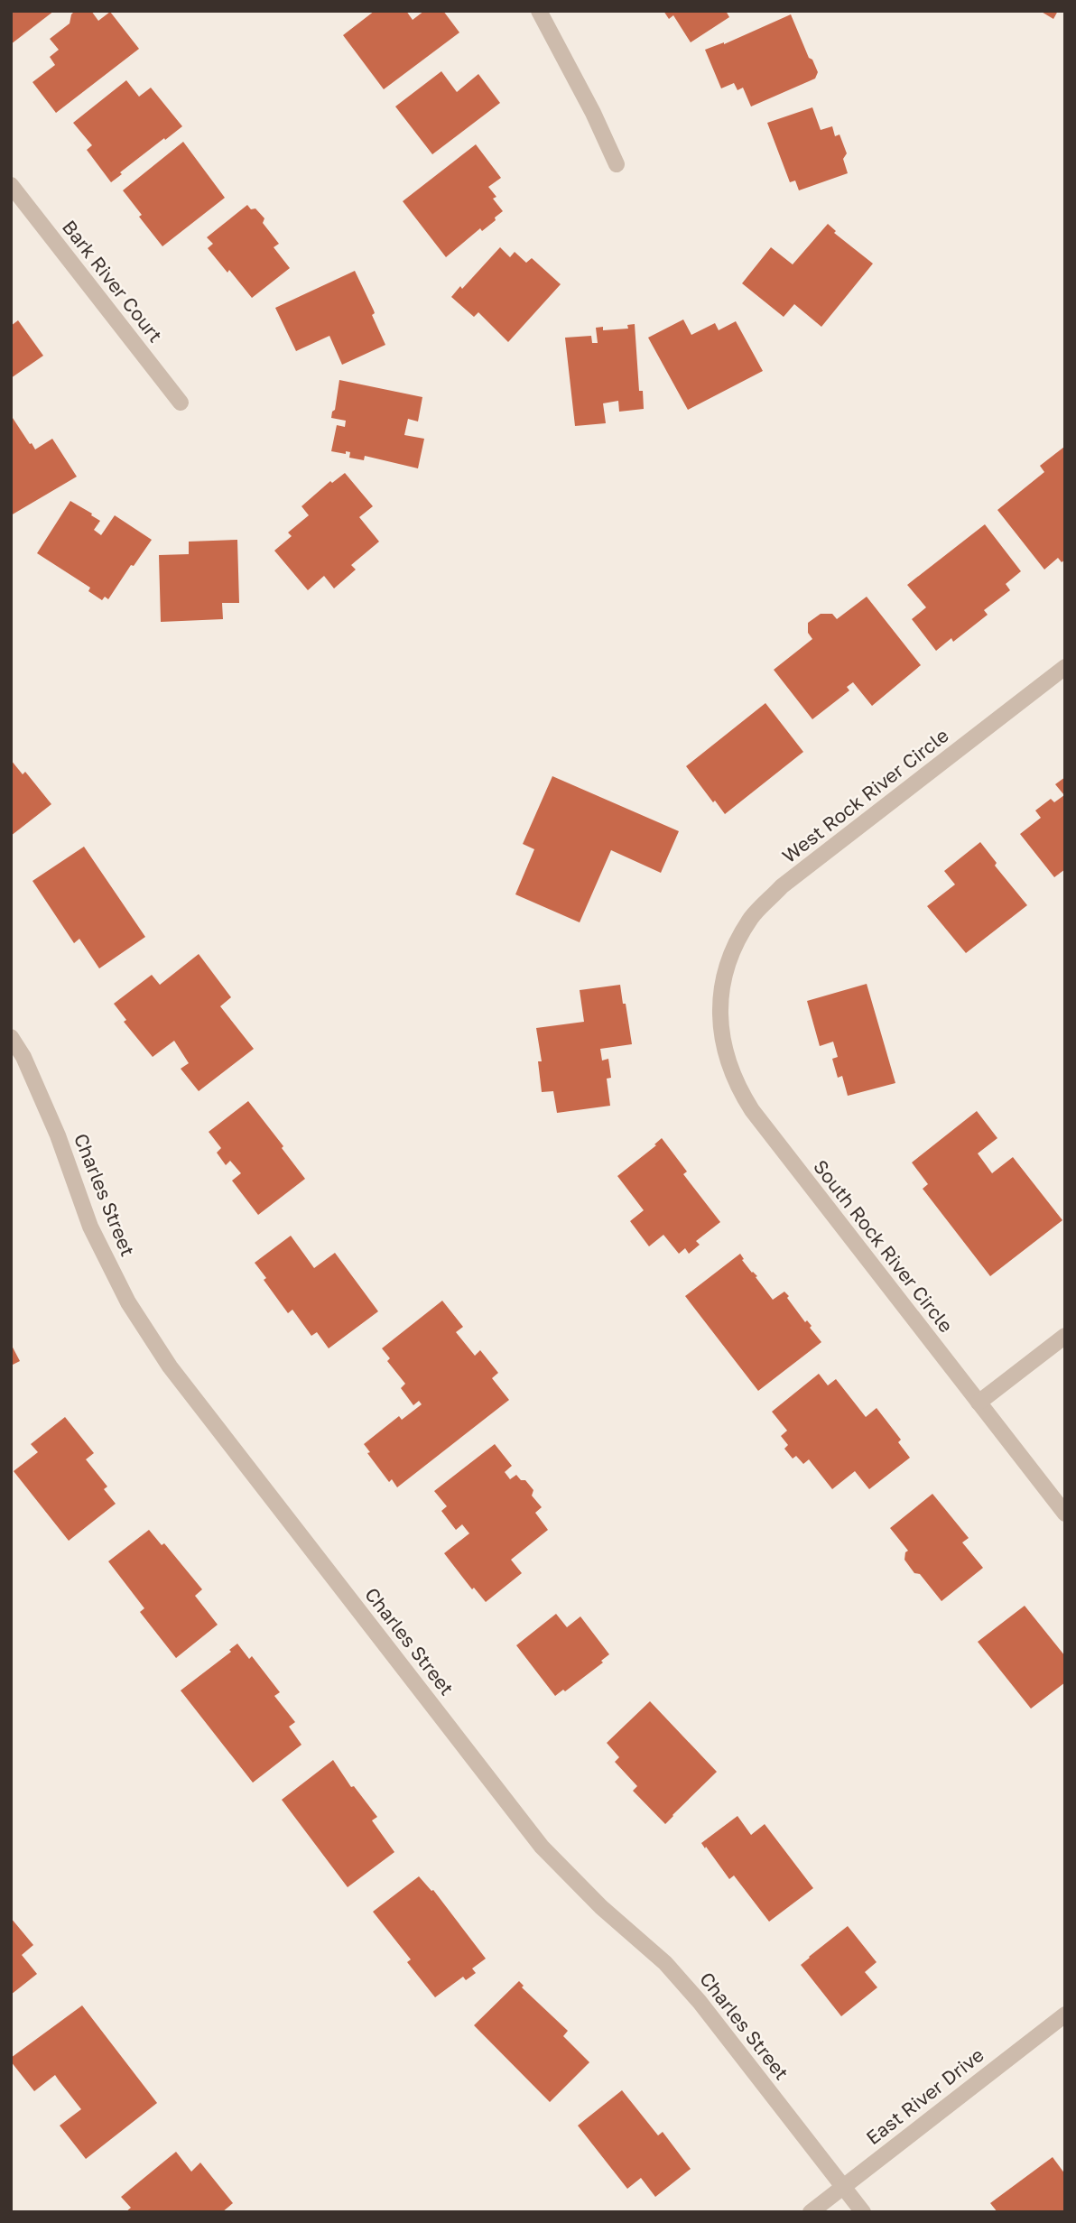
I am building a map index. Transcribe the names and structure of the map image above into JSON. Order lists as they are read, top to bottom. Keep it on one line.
{"streets":{"street":["Bark River Court","West Rock River Circle","Charles Street","South Rock River Circle","East River Drive"]},"crossings":[["West Rock River Circle","South Rock River Circle"],["Charles Street","East River Drive"]]}
